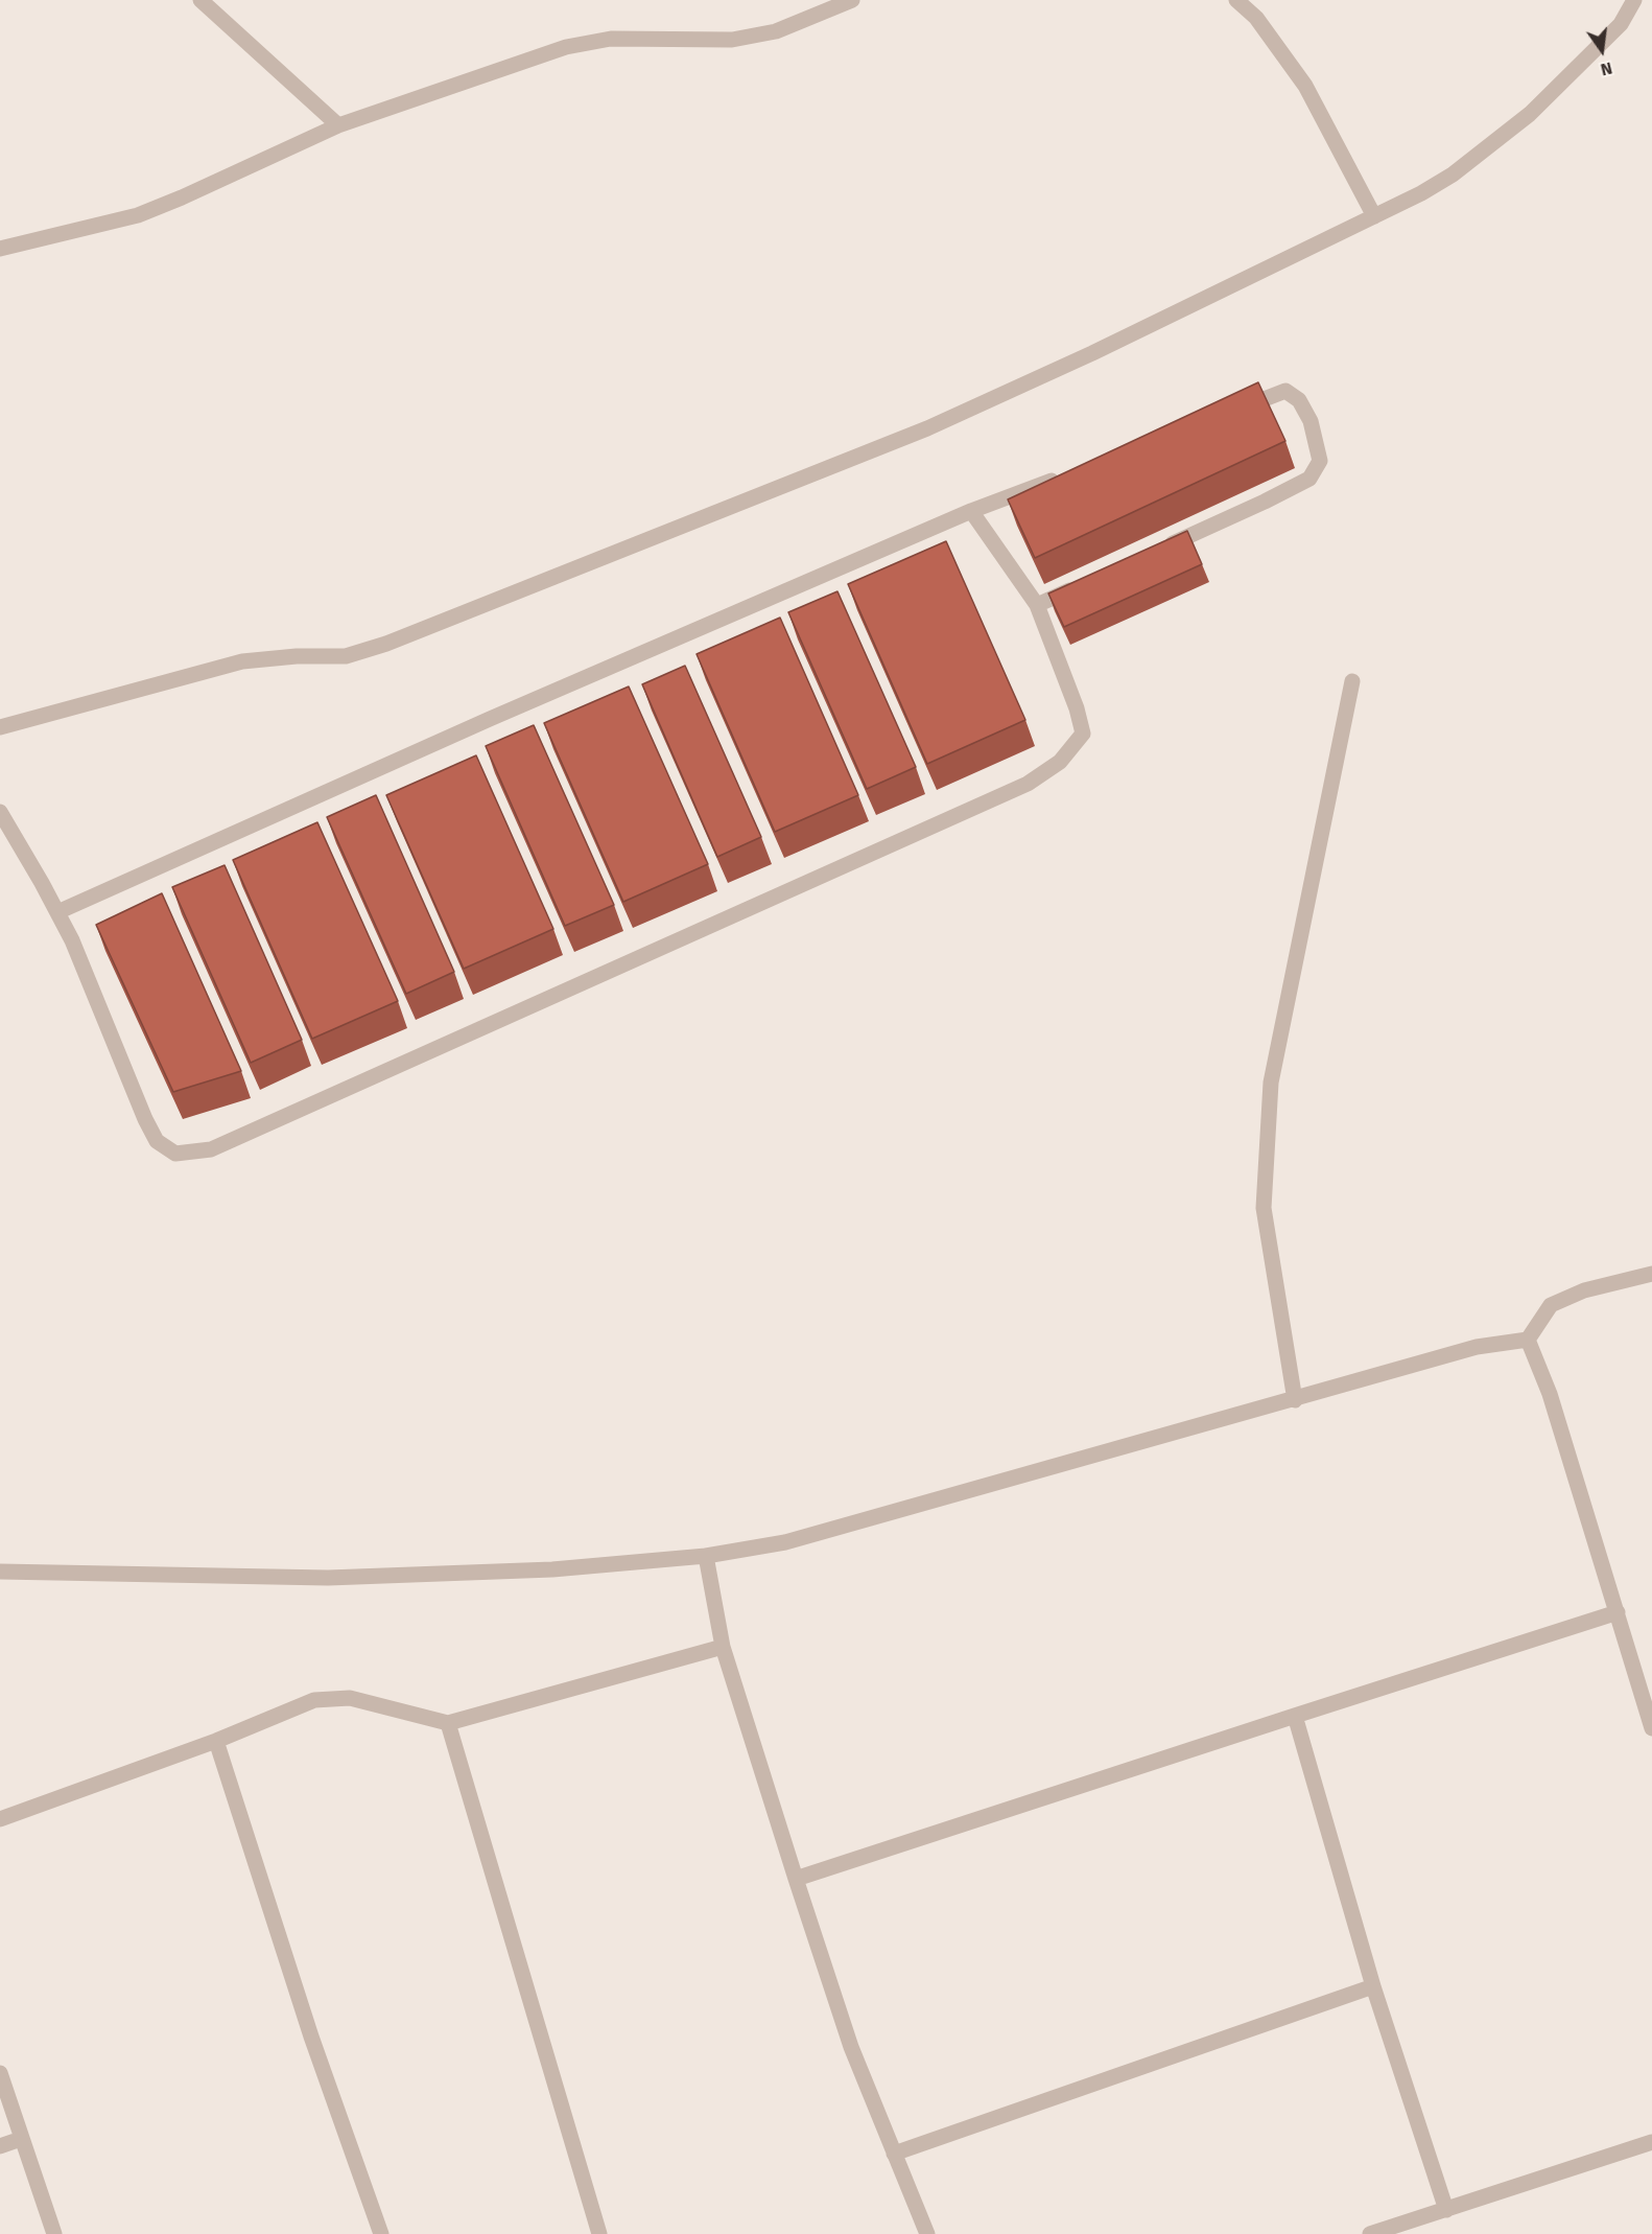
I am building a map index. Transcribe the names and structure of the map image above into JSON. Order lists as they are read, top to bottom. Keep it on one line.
{"north":"bottom"}
